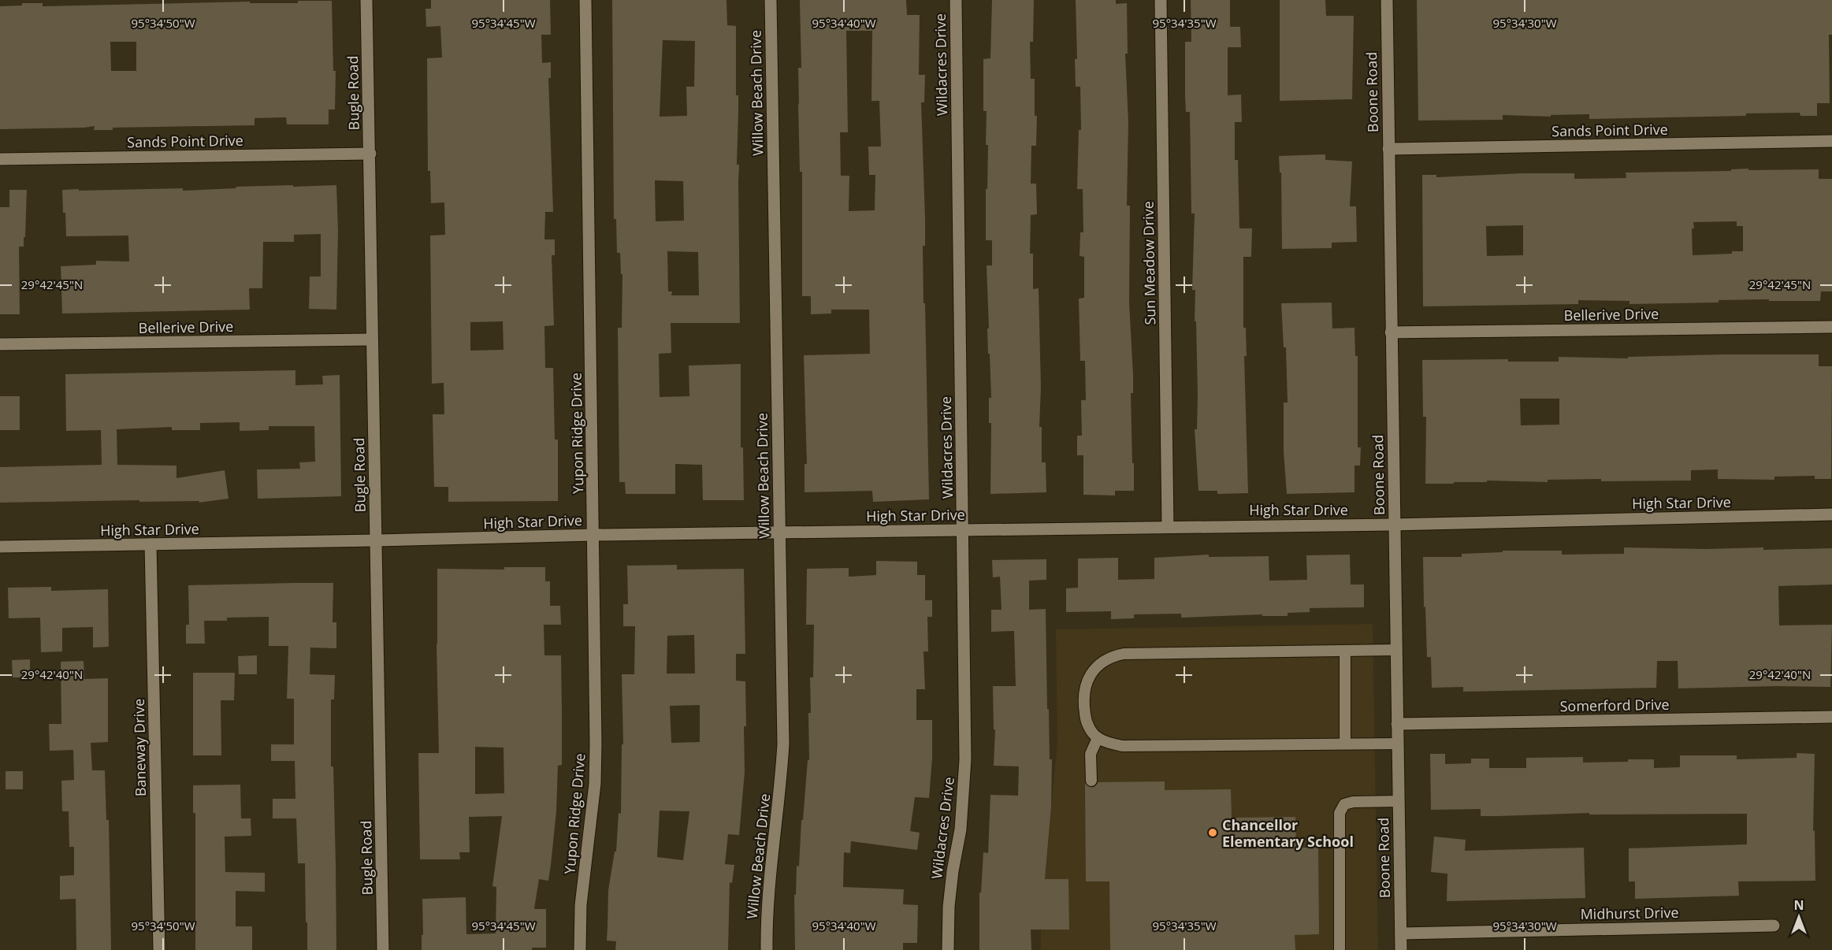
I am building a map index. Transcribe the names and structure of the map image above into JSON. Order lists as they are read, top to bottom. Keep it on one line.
{"streets":{"street":["Wildacres Drive","Boone Road","Bugle Road","Willow Beach Drive","Sands Point Drive","Sun Meadow Drive","Bellerive Drive","Yupon Ridge Drive","High Star Drive","Somerford Drive","Baneway Drive","Midhurst Drive"]},"crossings":[["Wildacres Drive","High Star Drive"],["Boone Road","Sands Point Drive"],["Boone Road","Bellerive Drive"],["Boone Road","High Star Drive"],["Boone Road","Somerford Drive"],["Boone Road","Midhurst Drive"],["Bugle Road","Sands Point Drive"],["Bugle Road","Bellerive Drive"],["Bugle Road","High Star Drive"],["Willow Beach Drive","High Star Drive"],["Sun Meadow Drive","High Star Drive"],["Yupon Ridge Drive","High Star Drive"],["High Star Drive","Baneway Drive"]],"places":["Chancellor Elementary School"],"north":"top","coordinates":["95°34'50\"W","95°34'45\"W","95°34'40\"W","95°34'35\"W","95°34'30\"W","29°42'45\"N","29°42'40\"N"]}
